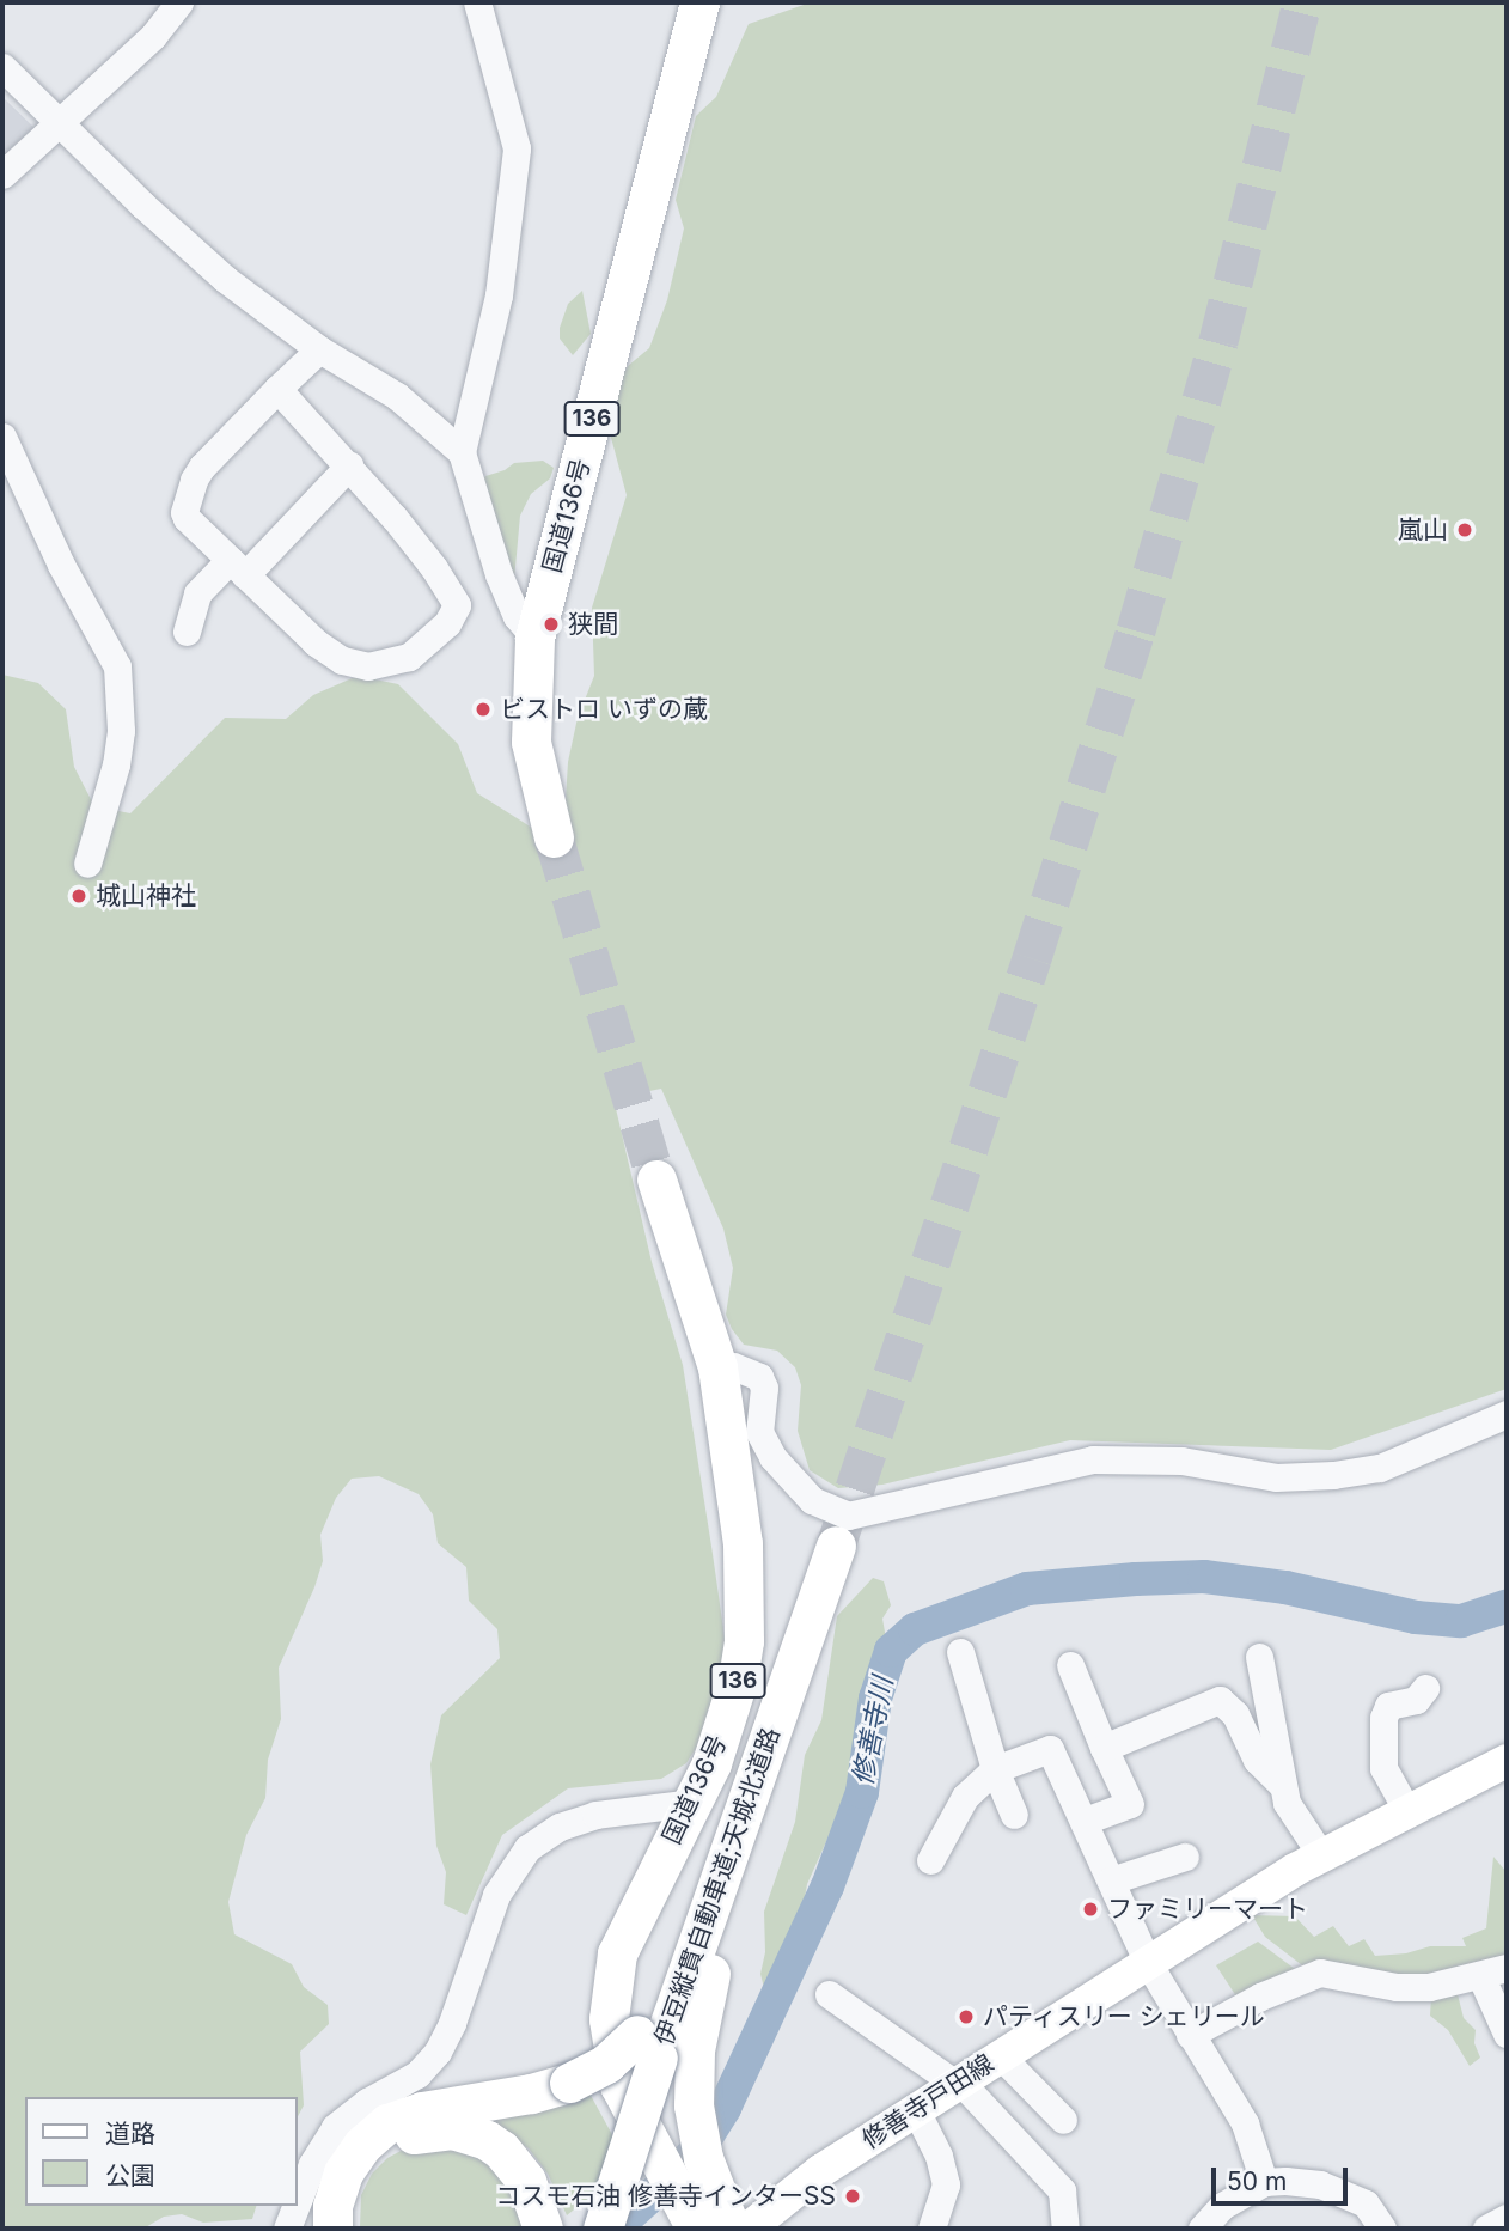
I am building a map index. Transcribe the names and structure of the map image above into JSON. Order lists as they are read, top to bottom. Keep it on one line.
{"streets":{"highway":["136","国道136号","伊豆縦貫自動車道;天城北道路"],"main road":["修善寺戸田線"]},"water":["修善寺川"],"places":["嵐山","狭間","ビストロ いずの蔵","城山神社","ファミリーマート","パティスリー シェリール","コスモ石油 修善寺インターSS"],"legend":["道路","公園"],"scale_bar":"50 m"}
